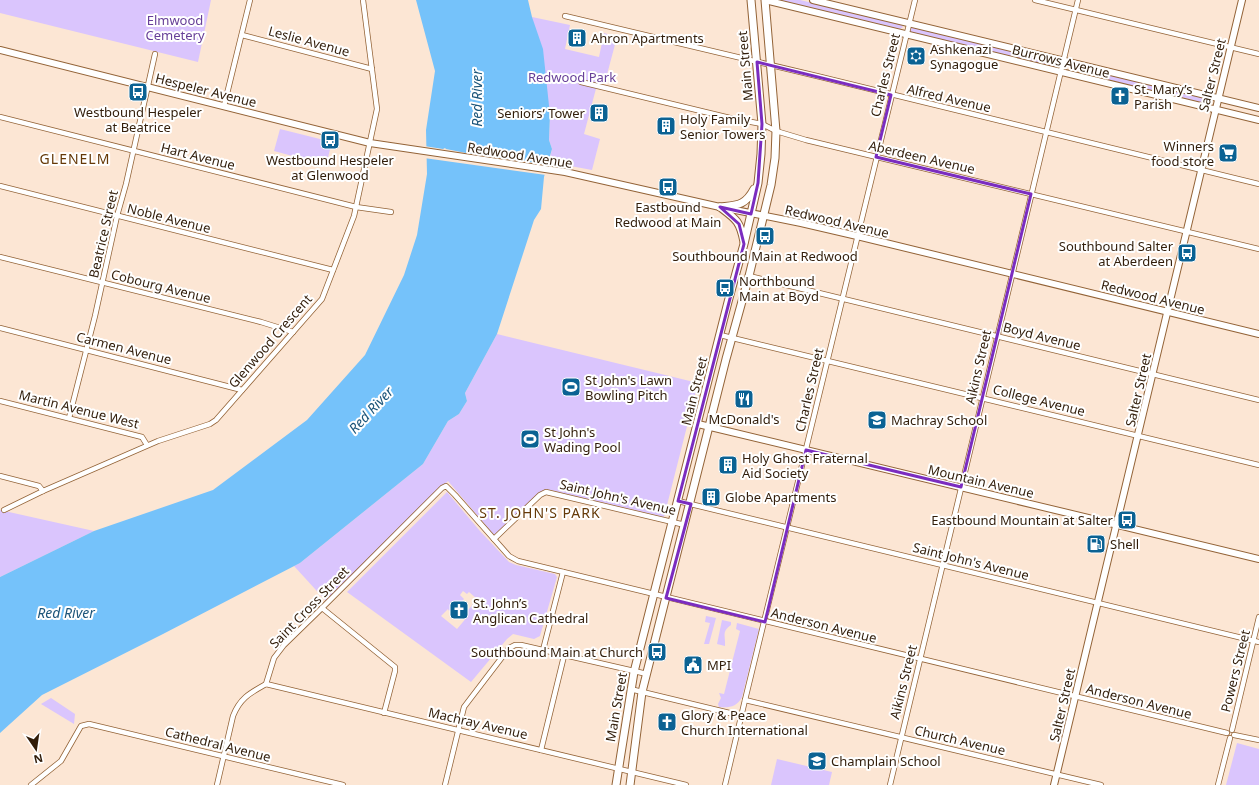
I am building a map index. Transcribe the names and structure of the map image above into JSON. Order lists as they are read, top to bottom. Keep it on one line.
{"streets":{"main road":["Burrows Avenue","Main Street","Salter Street","Hespeler Avenue","Redwood Avenue","Mountain Avenue"],"street":["Leslie Avenue","Charles Street","Alfred Avenue","Hart Avenue","Aberdeen Avenue","Noble Avenue","Beatrice Street","Cobourg Avenue","Boyd Avenue","Glenwood Crescent","Carmen Avenue","Aikins Street","College Avenue","Martin Avenue West","Saint John's Avenue","Saint Cross Street","Anderson Avenue","Powers Street","Machray Avenue","Church Avenue","Cathedral Avenue"]},"crossings":[["Leslie Avenue","Glenwood Crescent"],["Burrows Avenue","Main Street"],["Burrows Avenue","Charles Street"],["Burrows Avenue","Salter Street"],["Burrows Avenue","Aikins Street"],["Main Street","Alfred Avenue"],["Main Street","Redwood Avenue"],["Main Street","Aberdeen Avenue"],["Main Street","Boyd Avenue"],["Main Street","College Avenue"],["Main Street","Mountain Avenue"],["Main Street","Saint John's Avenue"],["Main Street","Anderson Avenue"],["Main Street","Machray Avenue"],["Charles Street","Alfred Avenue"],["Charles Street","Redwood Avenue"],["Charles Street","Aberdeen Avenue"],["Charles Street","Boyd Avenue"],["Charles Street","College Avenue"],["Charles Street","Mountain Avenue"],["Charles Street","Saint John's Avenue"],["Charles Street","Anderson Avenue"],["Charles Street","Church Avenue"],["Salter Street","Alfred Avenue"],["Salter Street","Redwood Avenue"],["Salter Street","Aberdeen Avenue"],["Salter Street","Boyd Avenue"],["Salter Street","College Avenue"],["Salter Street","Mountain Avenue"],["Salter Street","Saint John's Avenue"],["Salter Street","Anderson Avenue"],["Salter Street","Church Avenue"],["Hespeler Avenue","Redwood Avenue"],["Hespeler Avenue","Beatrice Street"],["Hespeler Avenue","Glenwood Crescent"],["Alfred Avenue","Aikins Street"],["Redwood Avenue","Aikins Street"],["Hart Avenue","Beatrice Street"],["Hart Avenue","Glenwood Crescent"],["Aberdeen Avenue","Aikins Street"],["Noble Avenue","Beatrice Street"],["Noble Avenue","Glenwood Crescent"],["Beatrice Street","Cobourg Avenue"],["Beatrice Street","Carmen Avenue"],["Beatrice Street","Martin Avenue West"],["Cobourg Avenue","Glenwood Crescent"],["Boyd Avenue","Aikins Street"],["Glenwood Crescent","Carmen Avenue"],["Glenwood Crescent","Martin Avenue West"],["Aikins Street","College Avenue"],["Aikins Street","Mountain Avenue"],["Aikins Street","Saint John's Avenue"],["Aikins Street","Anderson Avenue"],["Aikins Street","Church Avenue"],["Saint John's Avenue","Anderson Avenue"],["Saint John's Avenue","Powers Street"],["Saint Cross Street","Anderson Avenue"],["Saint Cross Street","Machray Avenue"],["Anderson Avenue","Powers Street"]],"districts":["GLENELM","ST. JOHN'S PARK"],"water":["Red River"],"parks":["Elmwood Cemetery","Redwood Park"],"places":{"building":["Ahron Apartments","Seniors’ Tower","Holy Family Senior Towers","Holy Ghost Fraternal Aid Society","Globe Apartments"],"synagogue":["Ashkenazi Synagogue"],"bus stop":["Westbound Hespeler at Beatrice","Westbound Hespeler at Glenwood","Eastbound Redwood at Main","Southbound Main at Redwood","Southbound Salter at Aberdeen","Northbound Main at Boyd","Eastbound Mountain at Salter","Southbound Main at Church"],"church":["St. Mary’s Parish","St. John’s Anglican Cathedral","Glory & Peace Church International"],"supermarket":["Winners food store"],"sports":["St John's Lawn Bowling Pitch","St John's Wading Pool"],"restaurant":["McDonald's"],"school or university":["Machray School","Champlain School"],"fuel station":["Shell"],"public building":["MPI"]},"north":"bottom"}
